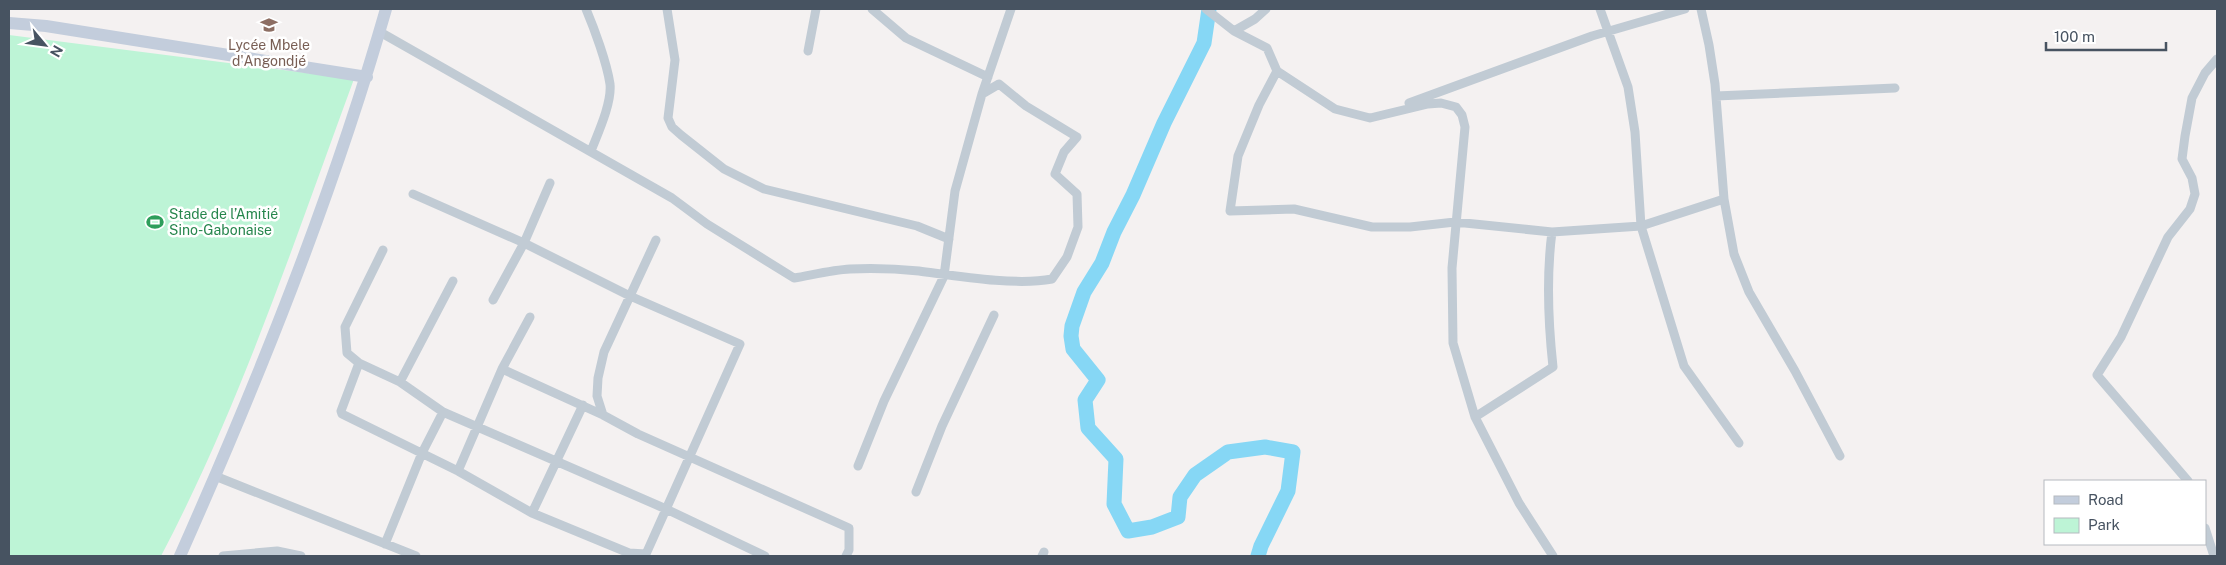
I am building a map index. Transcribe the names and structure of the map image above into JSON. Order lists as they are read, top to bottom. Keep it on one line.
{"places":{"school or university":["Lycée Mbele d'Angondjé"],"sports":["Stade de l’Amitié Sino-Gabonaise"]},"legend":["Road","Park"],"scale_bar":"100 m","north":"bottom right"}
